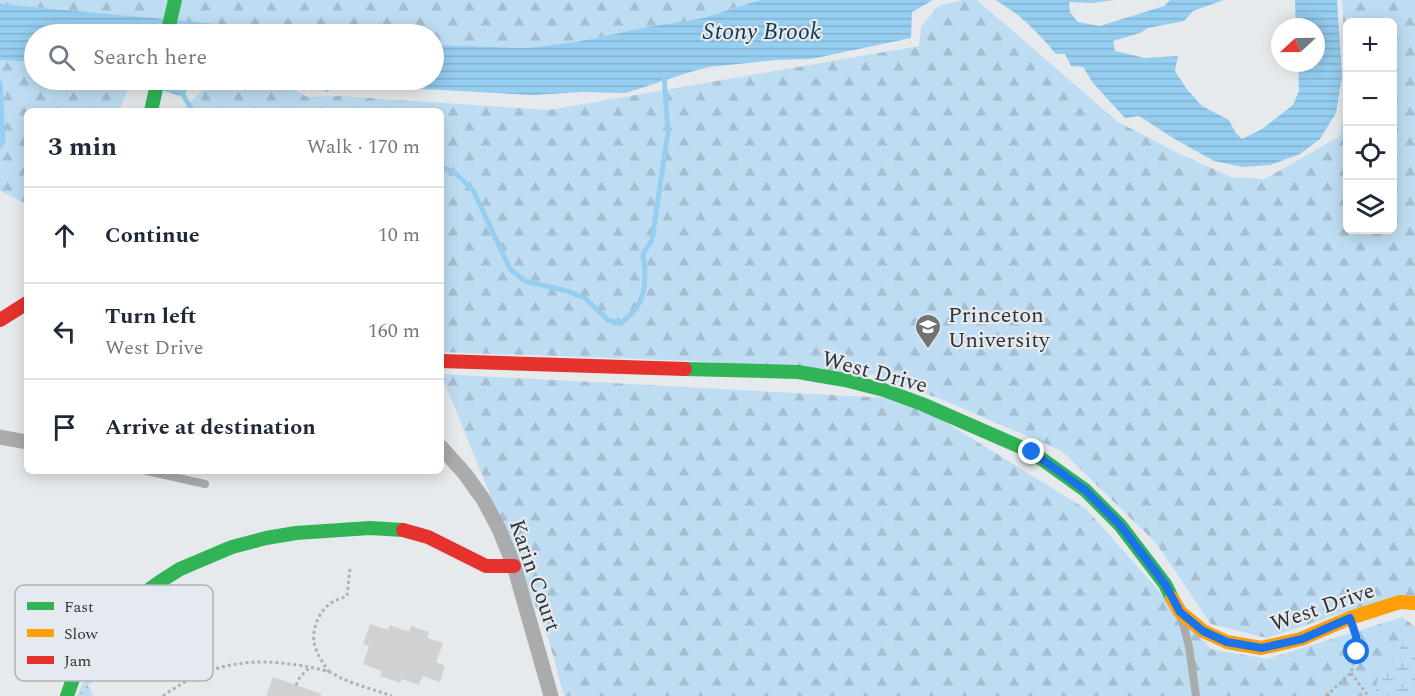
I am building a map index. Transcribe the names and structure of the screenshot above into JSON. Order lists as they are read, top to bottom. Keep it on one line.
{"streets":{"street":["West Drive","Karin Court"]},"water":["Stony Brook"],"places":{"school or university":["Princeton University"]},"legend":["Fast","Slow","Jam"],"north":"left","page":{"map_buttons":["+","−"],"search":"Search here","heading":["3 min","Walk · 170 m"],"list":[["Continue","10 m"],["Turn left","West Drive","160 m"],"Arrive at destination"]}}
